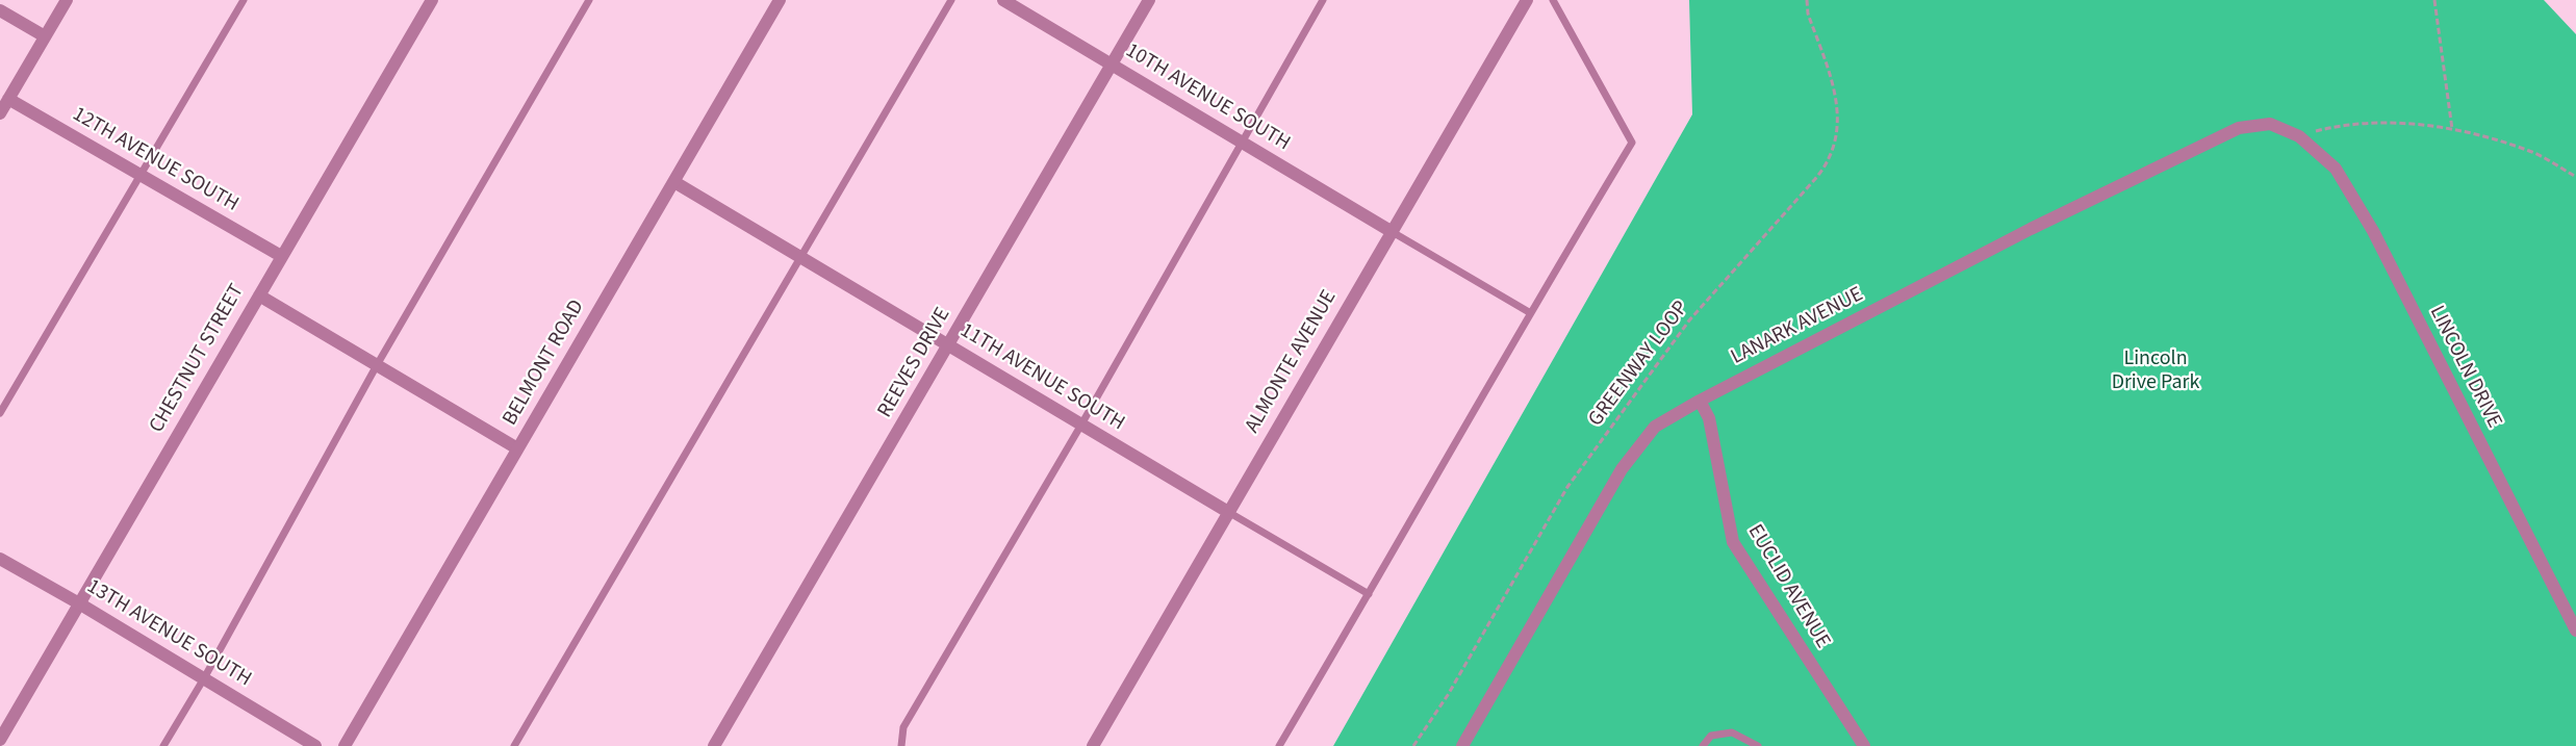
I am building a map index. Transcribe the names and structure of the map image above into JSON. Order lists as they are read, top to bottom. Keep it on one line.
{"streets":{"street":["10TH AVENUE SOUTH","12TH AVENUE SOUTH","LANARK AVENUE","CHESTNUT STREET","ALMONTE AVENUE","BELMONT ROAD","REEVES DRIVE","LINCOLN DRIVE","11TH AVENUE SOUTH","EUCLID AVENUE","13TH AVENUE SOUTH"],"path":["GREENWAY LOOP"]},"crossings":[["10TH AVENUE SOUTH","ALMONTE AVENUE"],["10TH AVENUE SOUTH","REEVES DRIVE"],["12TH AVENUE SOUTH","CHESTNUT STREET"],["LANARK AVENUE","LINCOLN DRIVE"],["LANARK AVENUE","EUCLID AVENUE"],["CHESTNUT STREET","13TH AVENUE SOUTH"],["ALMONTE AVENUE","11TH AVENUE SOUTH"],["BELMONT ROAD","11TH AVENUE SOUTH"],["REEVES DRIVE","11TH AVENUE SOUTH"]],"parks":["Lincoln Drive Park"]}
